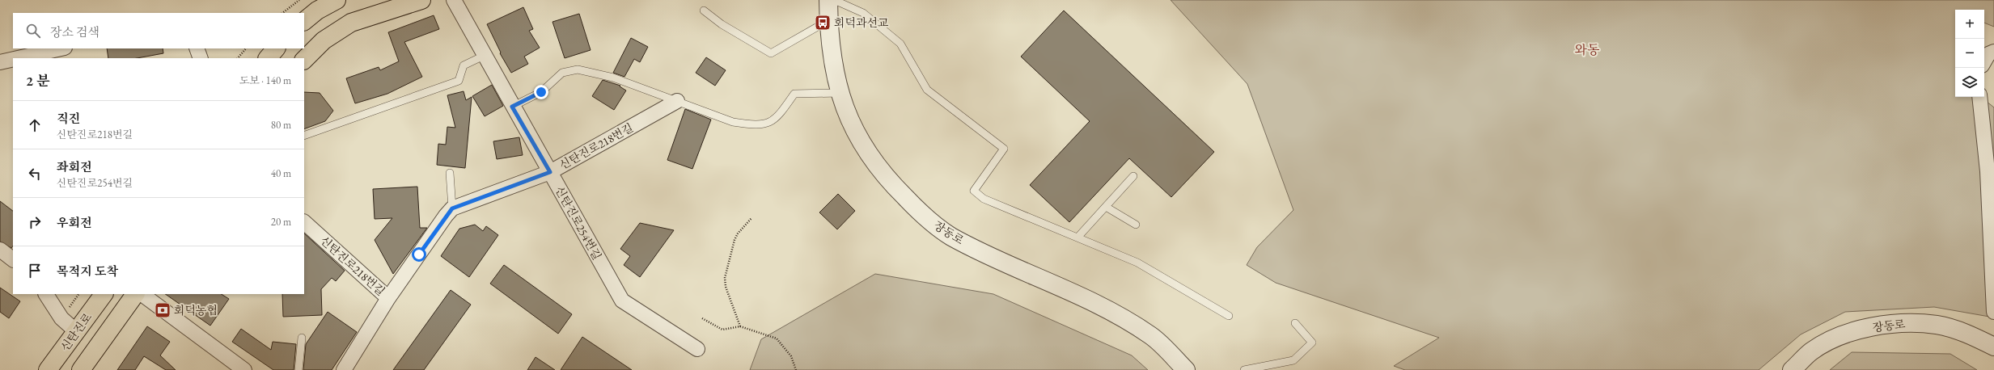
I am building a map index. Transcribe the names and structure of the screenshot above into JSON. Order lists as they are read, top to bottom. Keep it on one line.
{"streets":{"main road":["신탄진로"],"street":["신탄진로218번길","신탄진로254번길","장동로"]},"crossings":[["신탄진로218번길","신탄진로254번길"]],"districts":["와동"],"places":{"bus stop":["회덕과선교"],"bank":["회덕농협"]},"page":{"map_buttons":["+","−"],"search":"장소 검색","heading":["2 분","도보 · 140 m"],"list":[["직진","신탄진로218번길","80 m"],["좌회전","신탄진로254번길","40 m"],["우회전","20 m"],"목적지 도착"]}}
